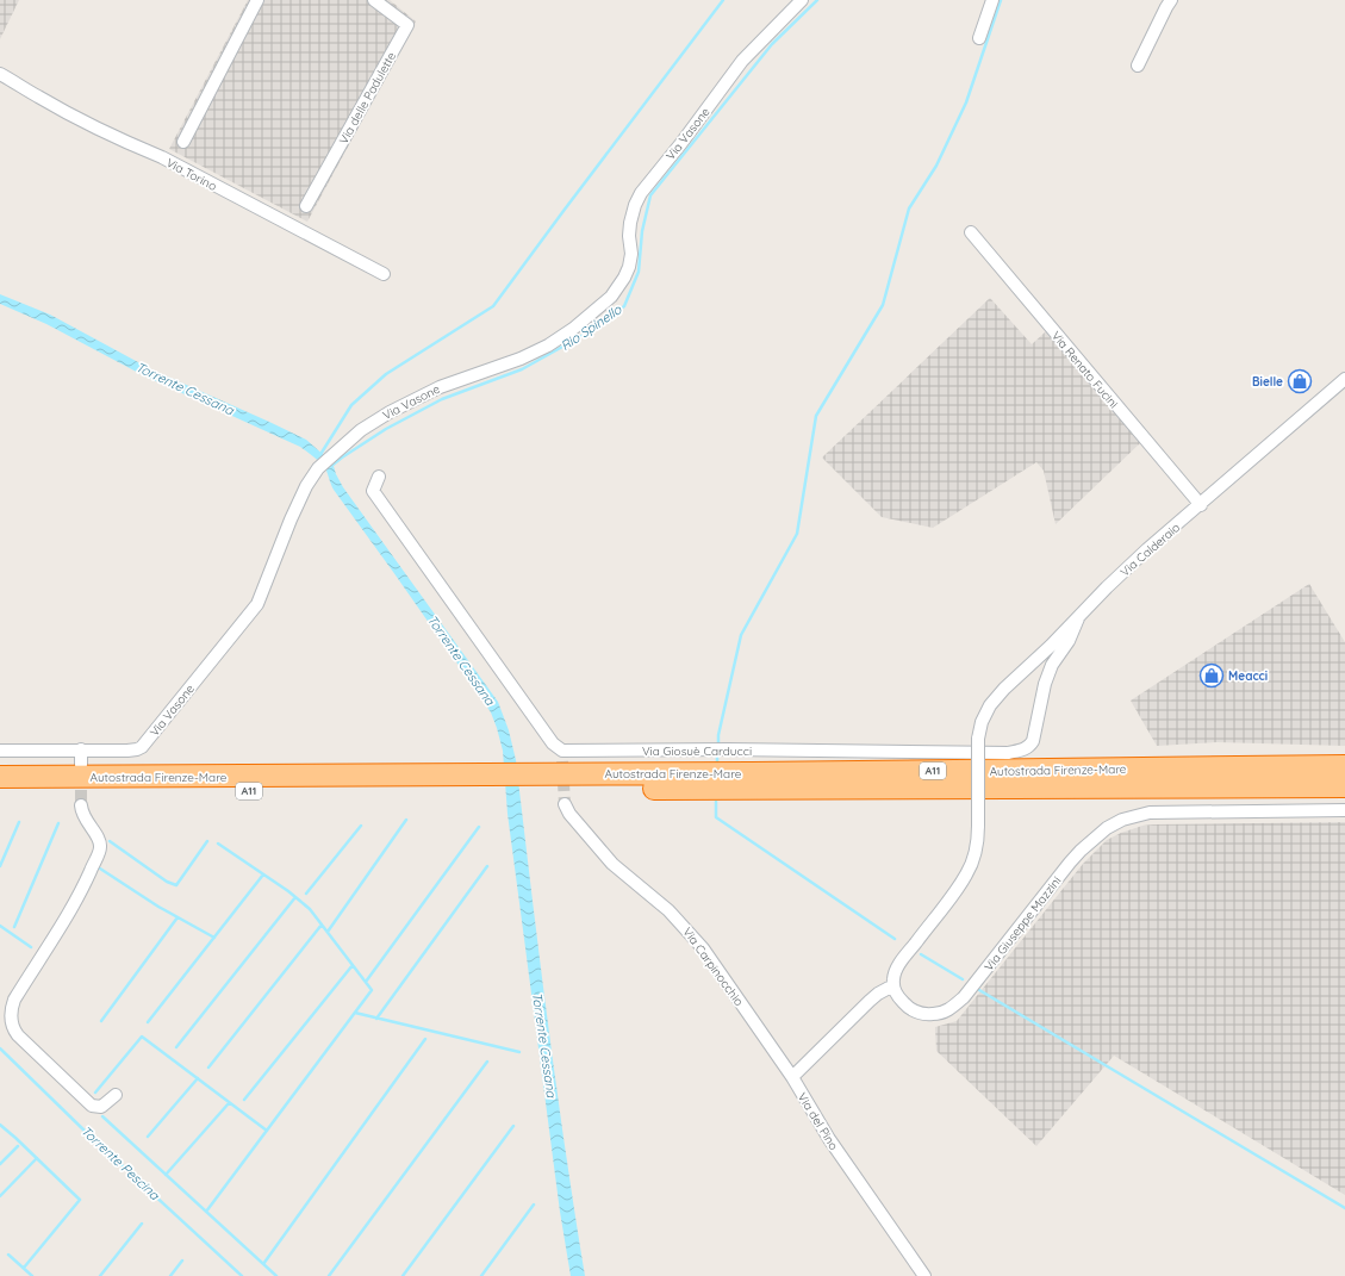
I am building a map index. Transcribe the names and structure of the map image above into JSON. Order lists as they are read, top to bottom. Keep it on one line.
{"streets":{"highway":["Autostrada Firenze-Mare","A11"],"street":["Via delle Padulette","Via Vasone","Via Torino","Via Renato Fucini","Via Calderaio","Via Giosuè Carducci","Via Giuseppe Mazzini","Via Carpinocchio","Via del Pino"]},"crossings":[["Via Renato Fucini","Via Calderaio"],["Via Calderaio","Via Giosuè Carducci"],["Via Calderaio","Via Giuseppe Mazzini"],["Via Carpinocchio","Via del Pino"]],"water":["Rio Spinello","Torrente Cessana","Torrente Pescina"],"places":{"shop":["Bielle","Meacci"]}}
